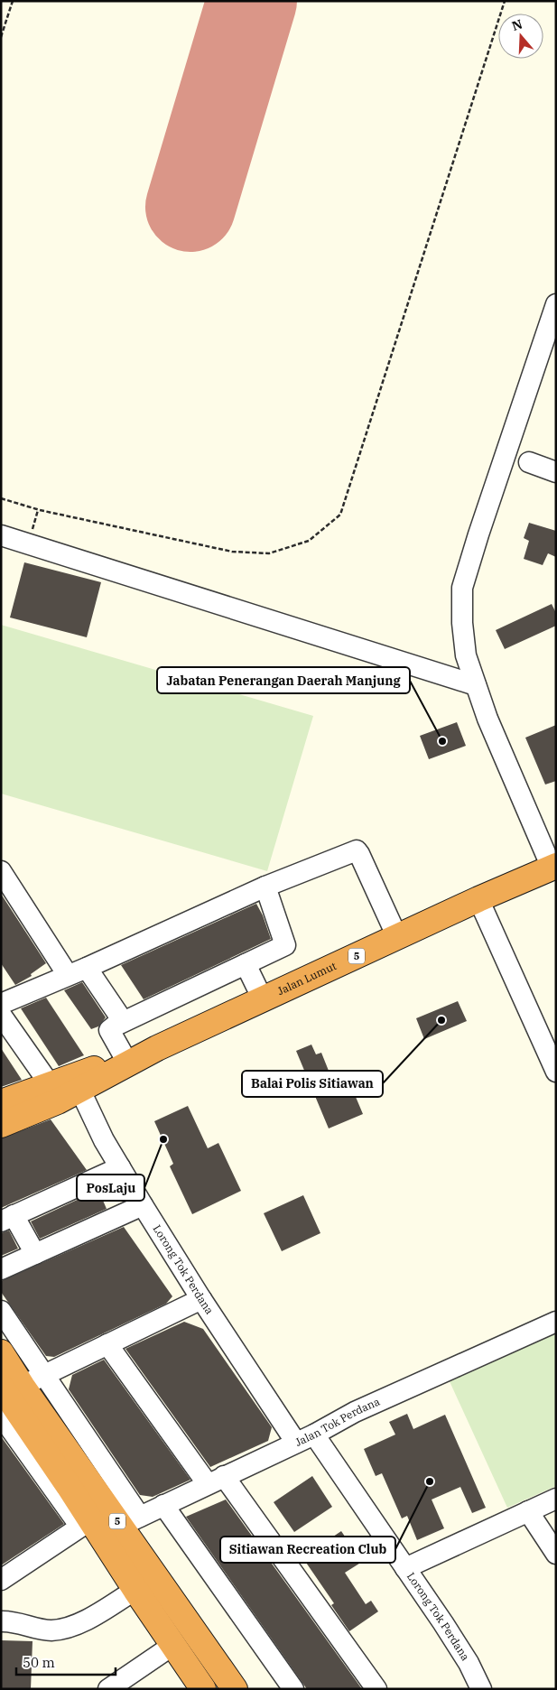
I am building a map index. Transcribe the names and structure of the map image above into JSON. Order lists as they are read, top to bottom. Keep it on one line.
{"streets":{"highway":["5","Jalan Lumut"],"street":["Lorong Tok Perdana","Jalan Tok Perdana"]},"crossings":[["5","Jalan Tok Perdana"],["Jalan Lumut","Lorong Tok Perdana"],["Lorong Tok Perdana","Jalan Tok Perdana"]],"places":["Jabatan Penerangan Daerah Manjung","Balai Polis Sitiawan","PosLaju","Sitiawan Recreation Club"],"scale_bar":"50 m","north":"top"}
